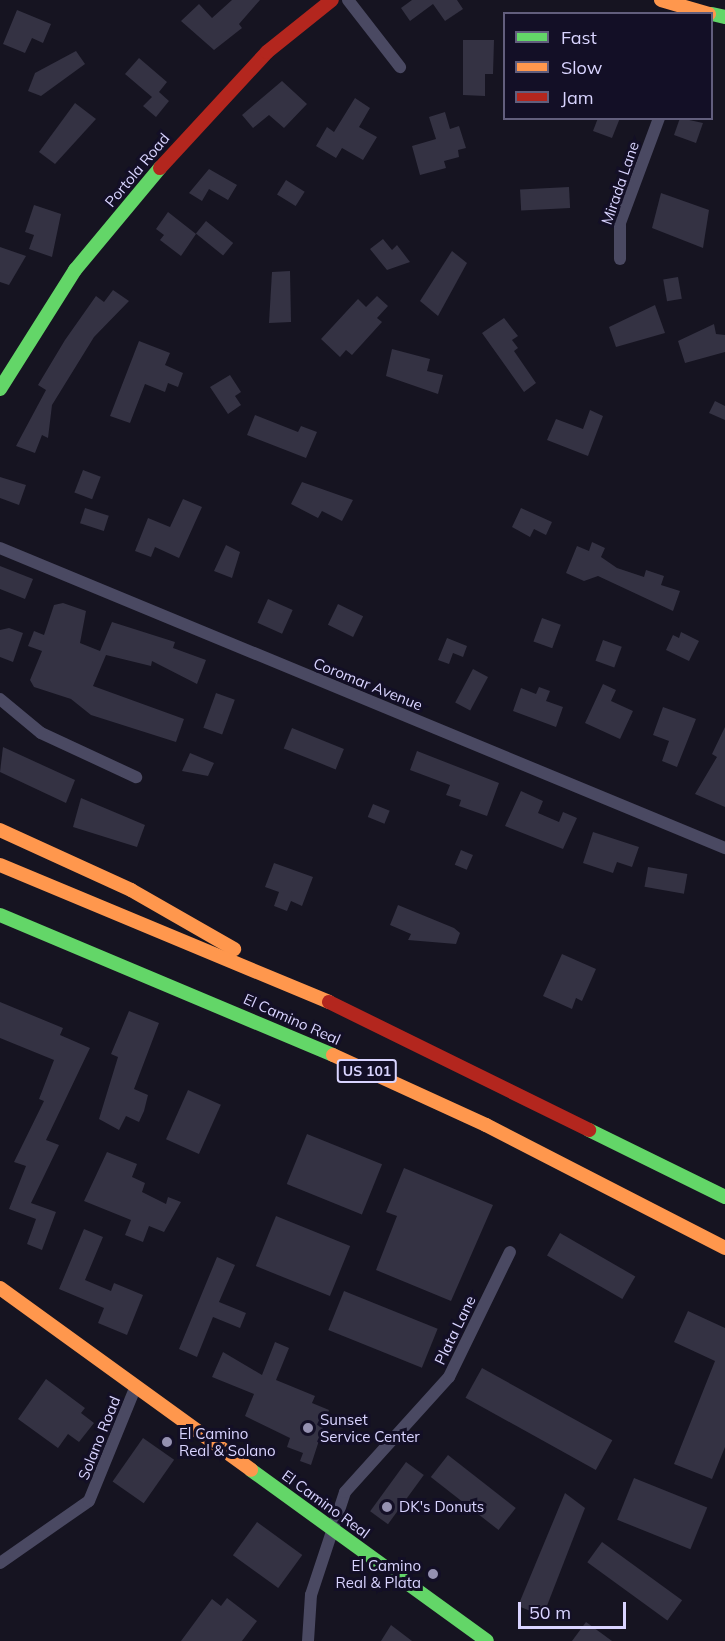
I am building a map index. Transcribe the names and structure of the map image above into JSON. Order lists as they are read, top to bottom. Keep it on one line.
{"streets":{"main road":["Portola Road","El Camino Real","US 101"],"street":["Mirada Lane","Coromar Avenue","Plata Lane","Solano Road"]},"crossings":[["El Camino Real","Plata Lane"],["El Camino Real","Solano Road"]],"places":["Sunset Service Center","El Camino Real & Solano","DK's Donuts","El Camino Real & Plata"],"legend":["Fast","Slow","Jam"],"scale_bar":"50 m"}
